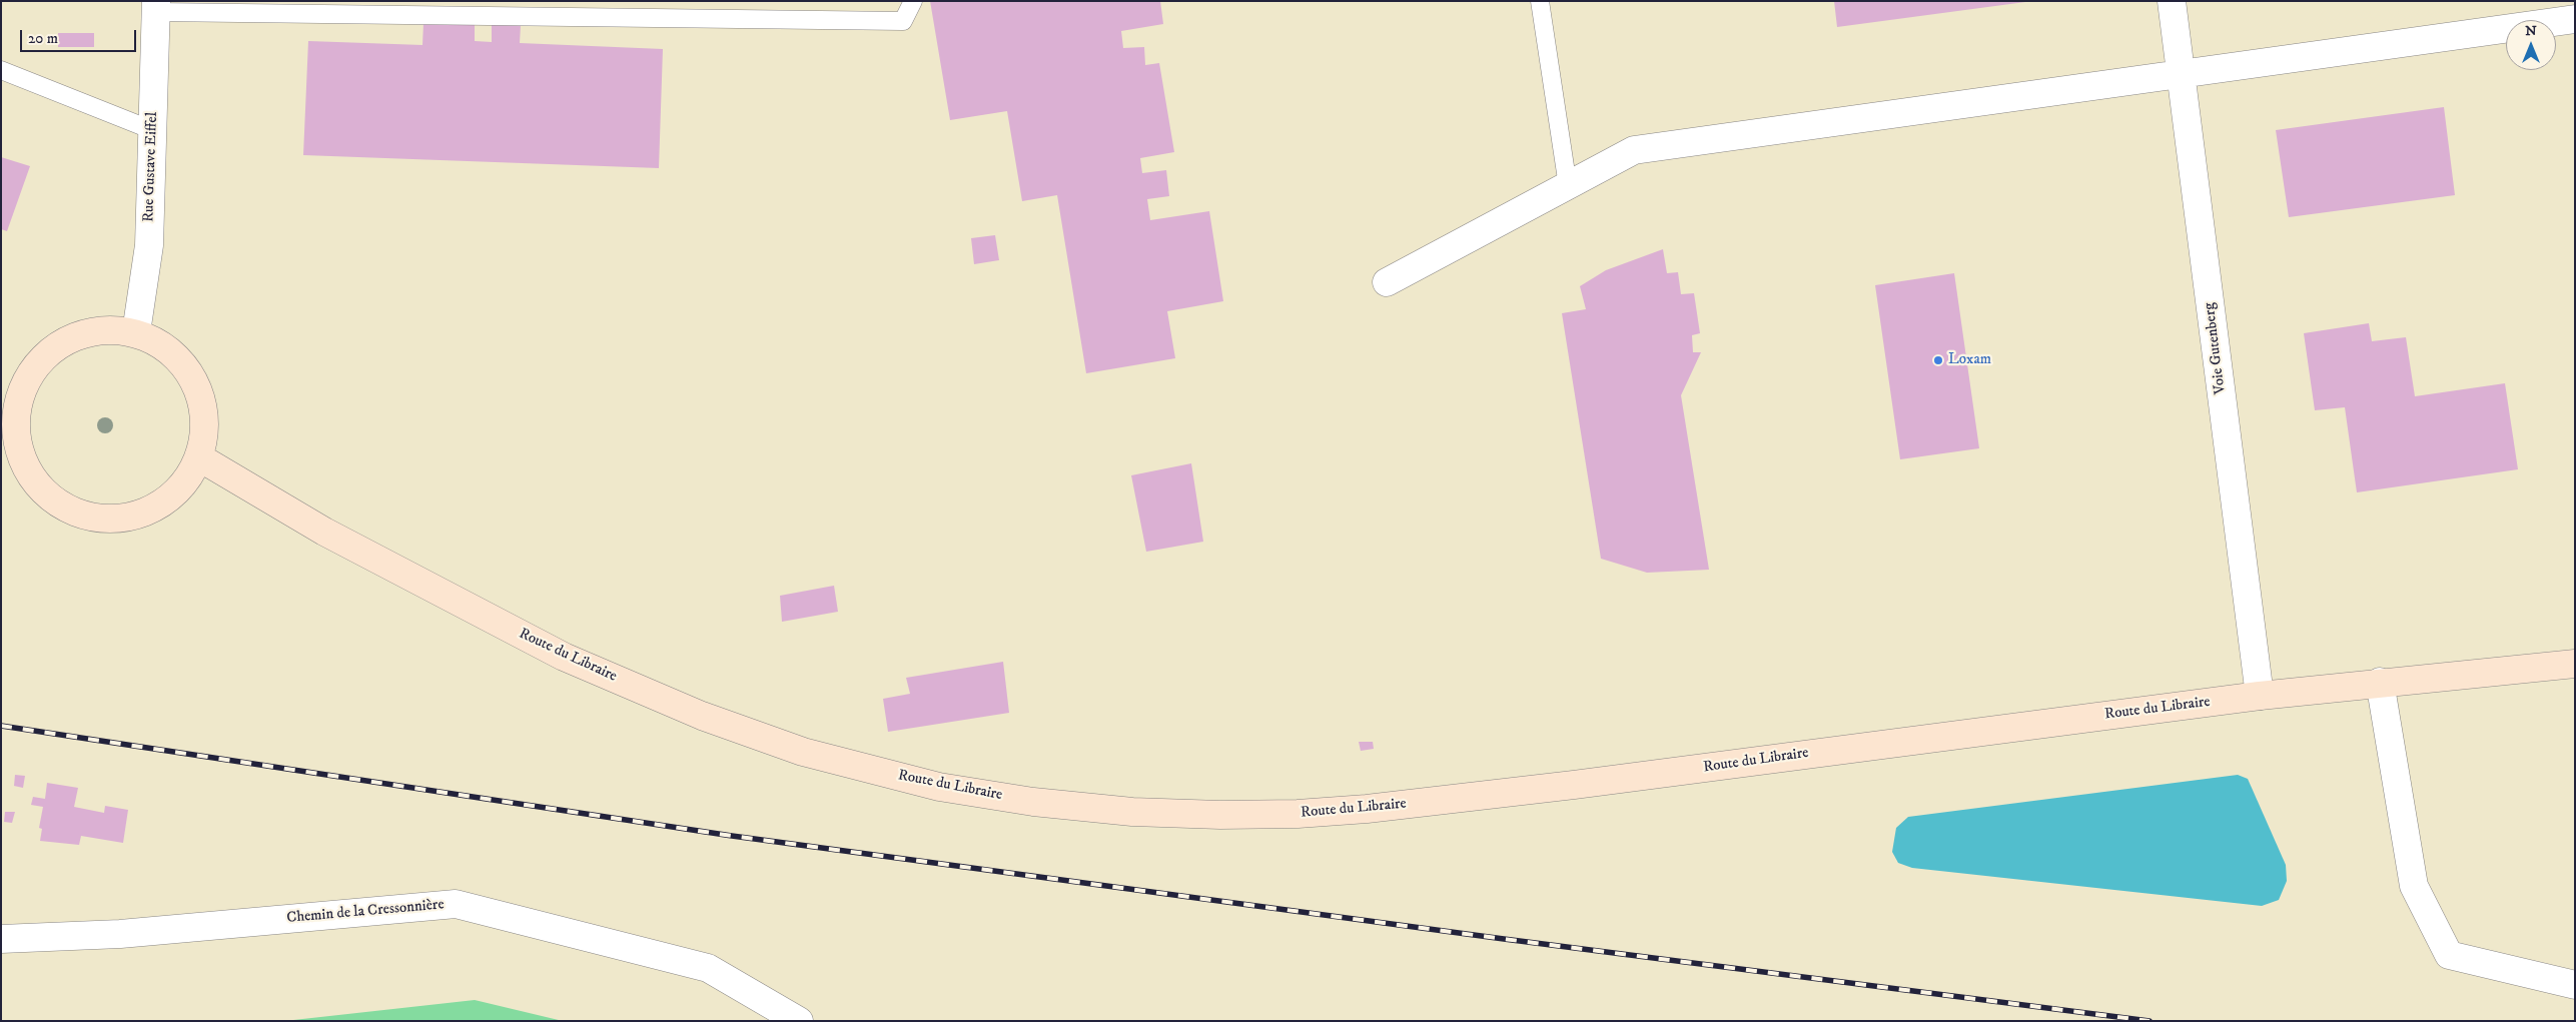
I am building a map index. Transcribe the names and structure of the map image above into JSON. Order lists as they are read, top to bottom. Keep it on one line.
{"streets":{"main road":["Route du Libraire"],"street":["Rue Gustave Eiffel","Voie Gutenberg","Chemin de la Cressonnière"]},"crossings":[["Voie Gutenberg","Route du Libraire"]],"places":["Loxam"],"scale_bar":"20 m","north":"top"}
